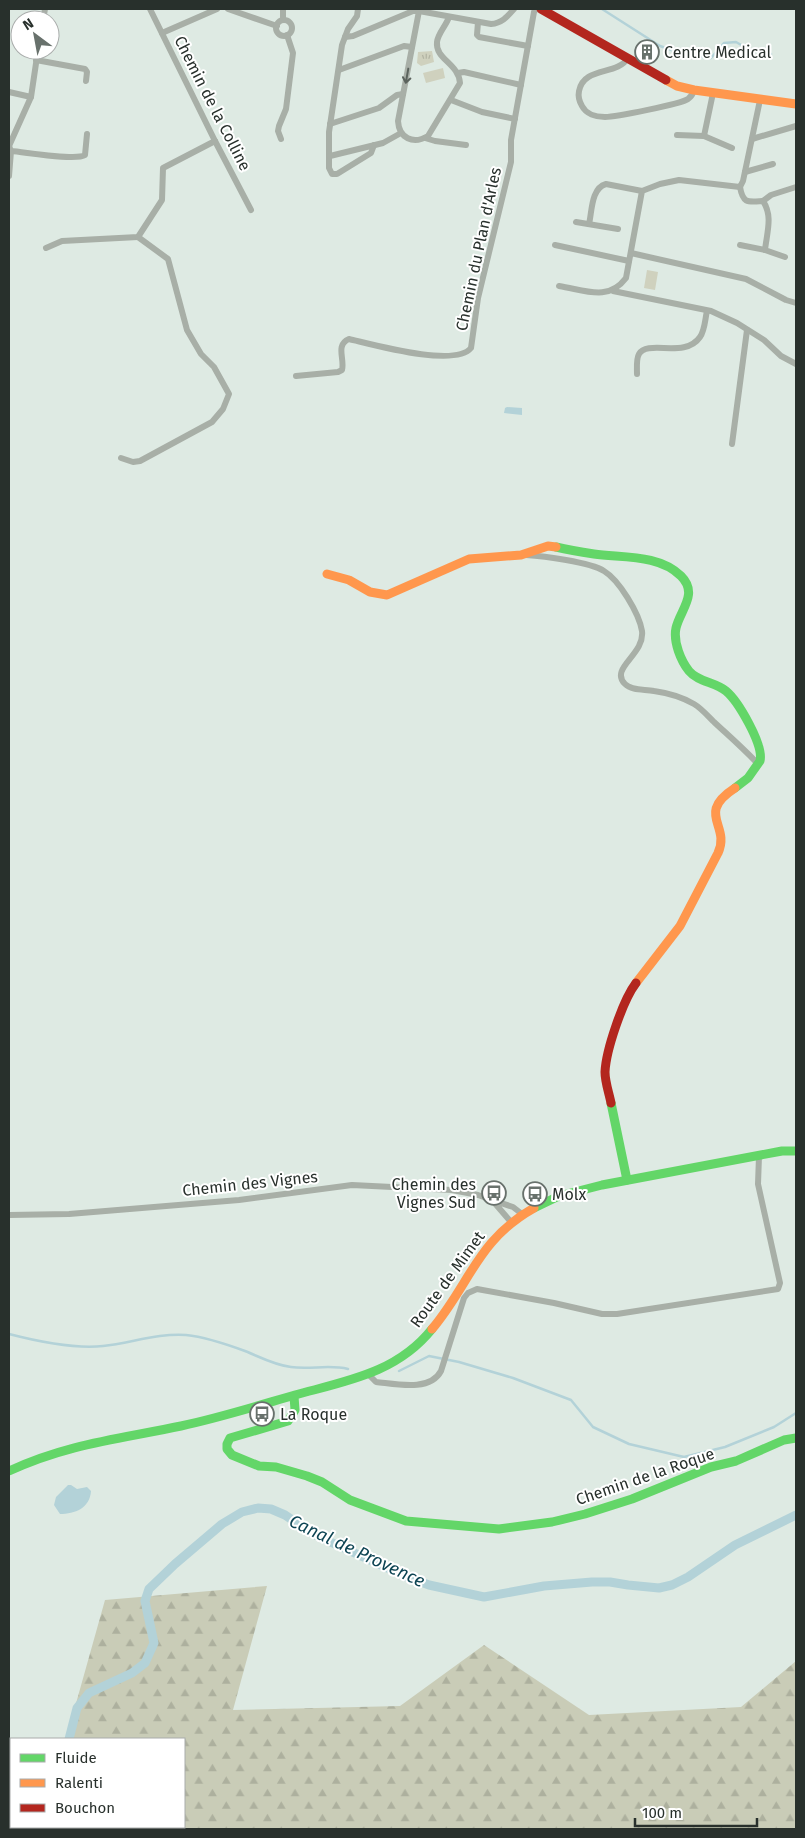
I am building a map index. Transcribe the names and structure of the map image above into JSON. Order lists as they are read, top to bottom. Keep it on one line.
{"streets":{"street":["Chemin de la Colline","Chemin du Plan d'Arles","Chemin des Vignes","Route de Mimet","Chemin de la Roque"]},"crossings":[["Chemin des Vignes","Route de Mimet"],["Route de Mimet","Chemin de la Roque"]],"water":["Canal de Provence"],"places":{"building":["Centre Medical"],"bus stop":["Chemin des Vignes Sud","Molx","La Roque"]},"legend":["Fluide","Ralenti","Bouchon"],"scale_bar":"100 m","north":"top left"}
